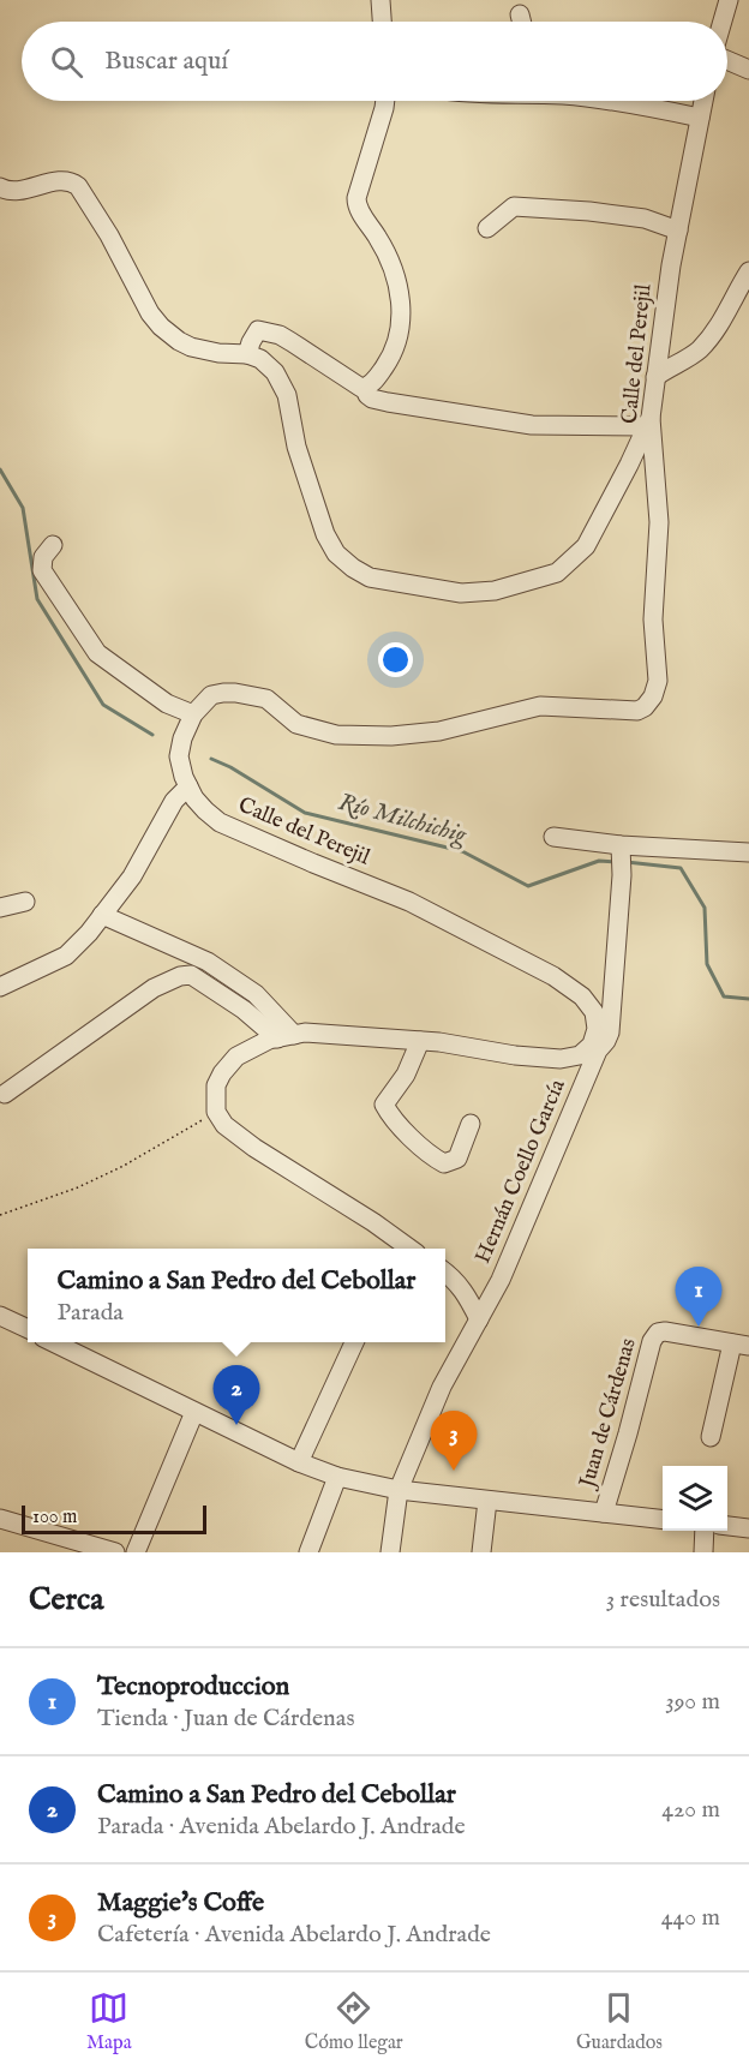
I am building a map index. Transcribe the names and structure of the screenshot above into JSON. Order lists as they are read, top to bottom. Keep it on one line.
{"streets":{"street":["Calle del Perejil","Hernán Coello García","Juan de Cárdenas"]},"crossings":[["Calle del Perejil","Hernán Coello García"]],"water":["Río Milchichig"],"scale_bar":"100 m","page":{"search":"Buscar aquí","popup":["Camino a San Pedro del Cebollar","Parada"],"pins":["1","2","3"],"scale":"100 m","heading":["Cerca","3 resultados"],"list":[{"mark":"1","name":"Tecnoproduccion","note":"Tienda · Juan de Cárdenas","value":"390 m"},{"mark":"2","name":"Camino a San Pedro del Cebollar","note":"Parada · Avenida Abelardo J. Andrade","value":"420 m"},{"mark":"3","name":"Maggie's Coffe","note":"Cafetería · Avenida Abelardo J. Andrade","value":"440 m"}],"nav":["Mapa","Cómo llegar","Guardados"]}}
